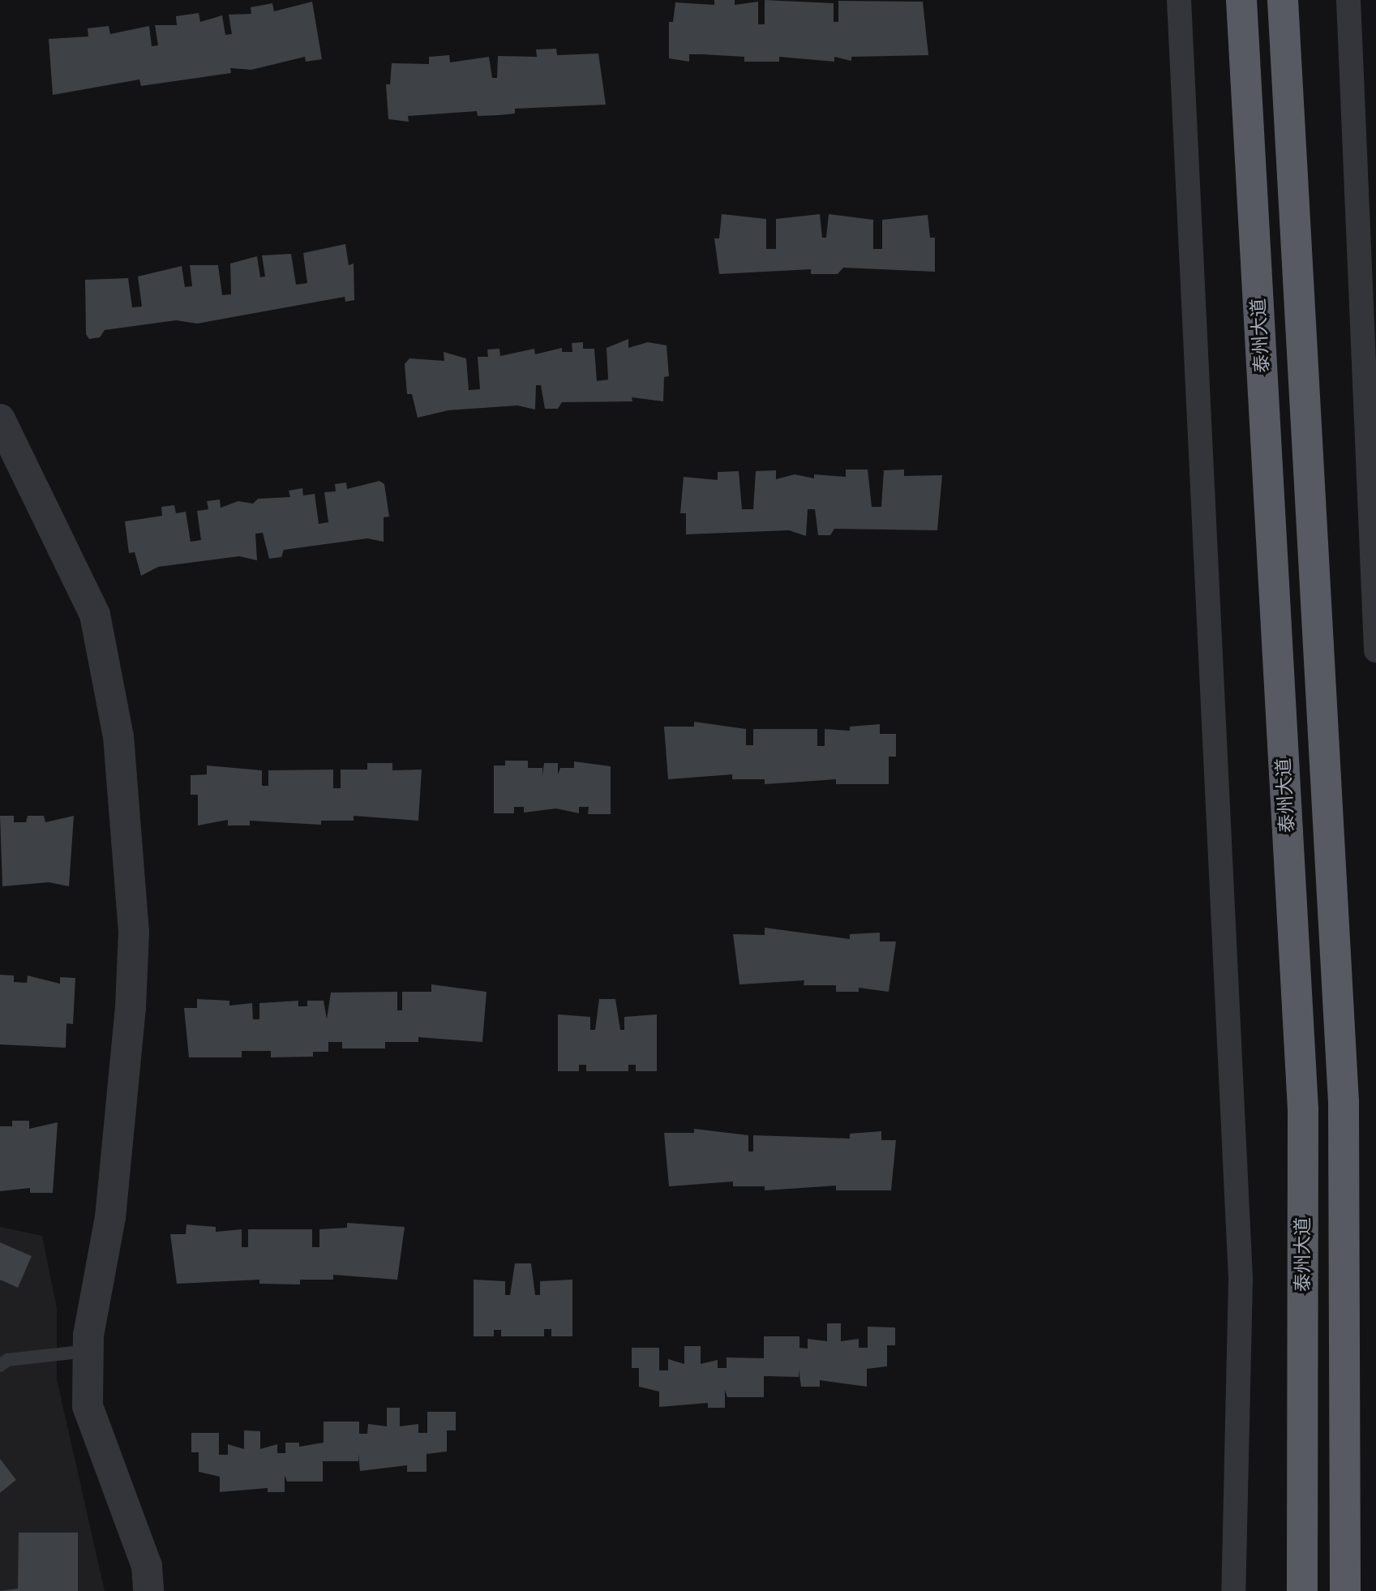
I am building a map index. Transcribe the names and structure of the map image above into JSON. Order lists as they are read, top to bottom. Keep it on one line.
{"streets":{"highway":["泰州大道"]}}
